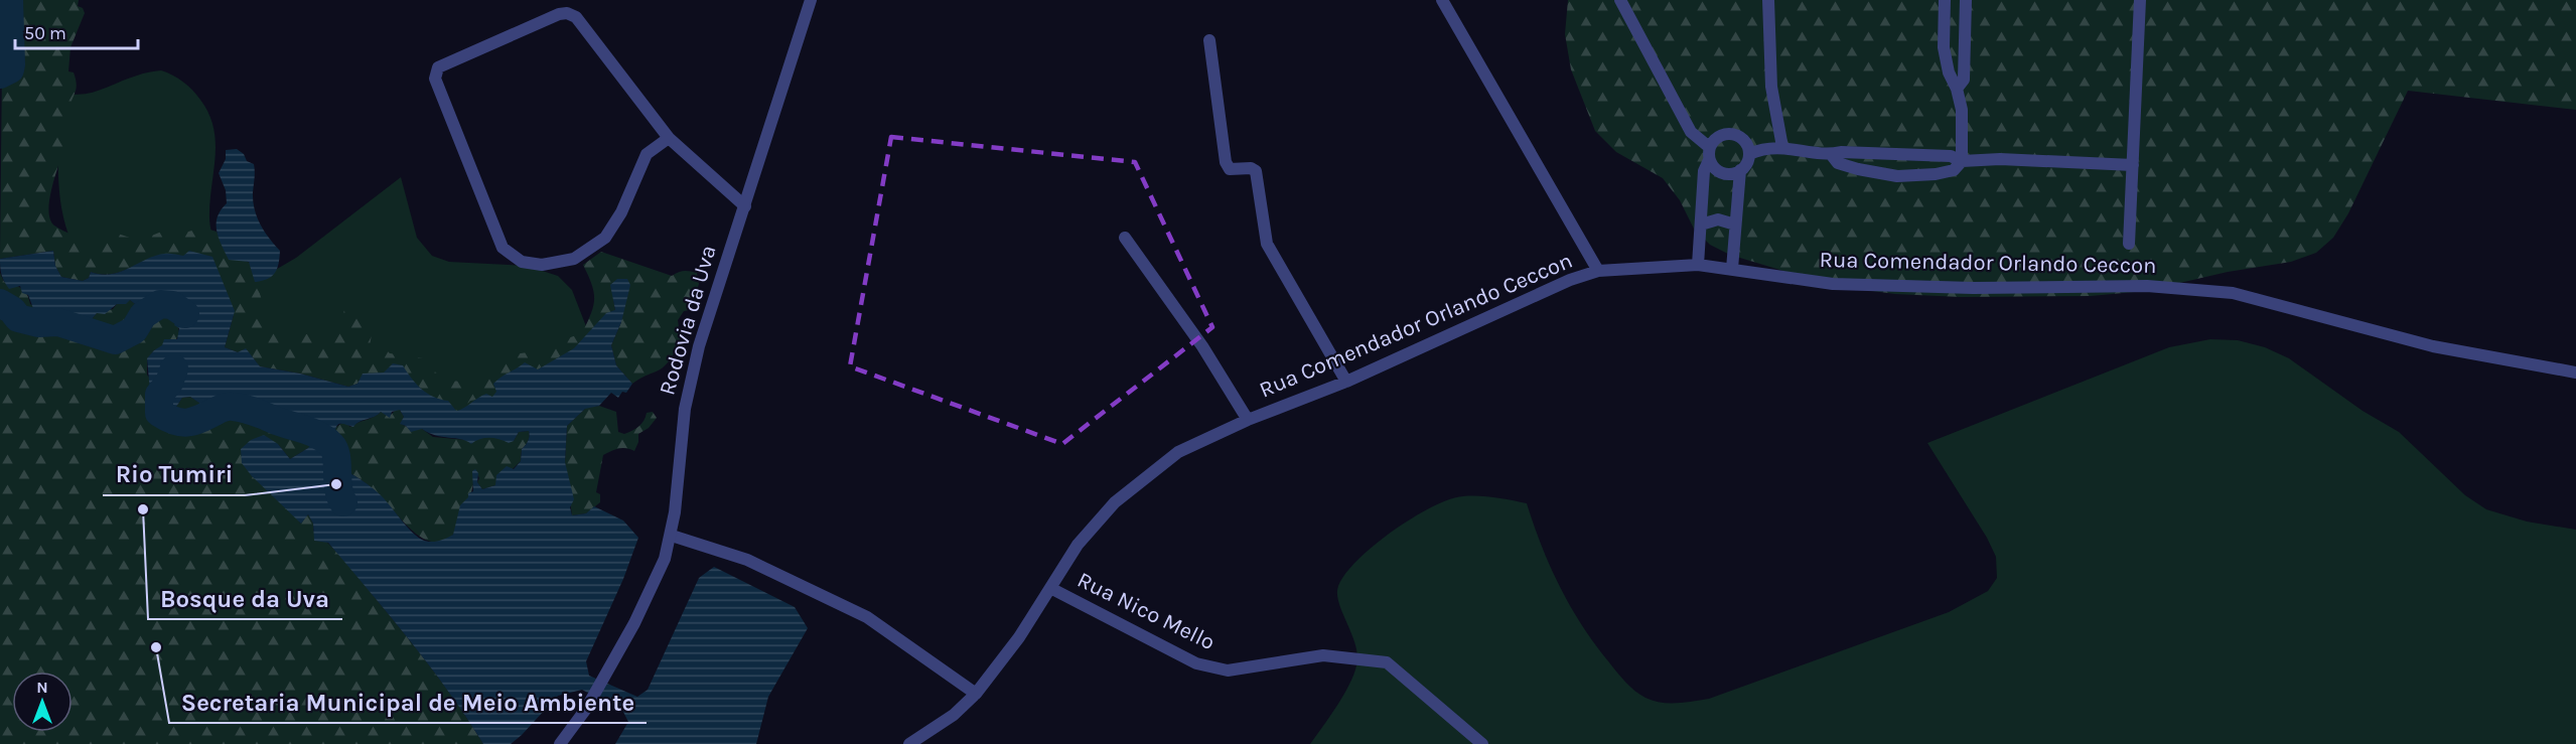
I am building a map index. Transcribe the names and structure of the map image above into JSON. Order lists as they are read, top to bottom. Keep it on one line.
{"streets":{"street":["Rua Comendador Orlando Ceccon","Rodovia da Uva","Rua Nico Mello"]},"crossings":[["Rua Comendador Orlando Ceccon","Rua Nico Mello"]],"places":["Rio Tumiri","Bosque da Uva","Secretaria Municipal de Meio Ambiente"],"scale_bar":"50 m","north":"top"}
